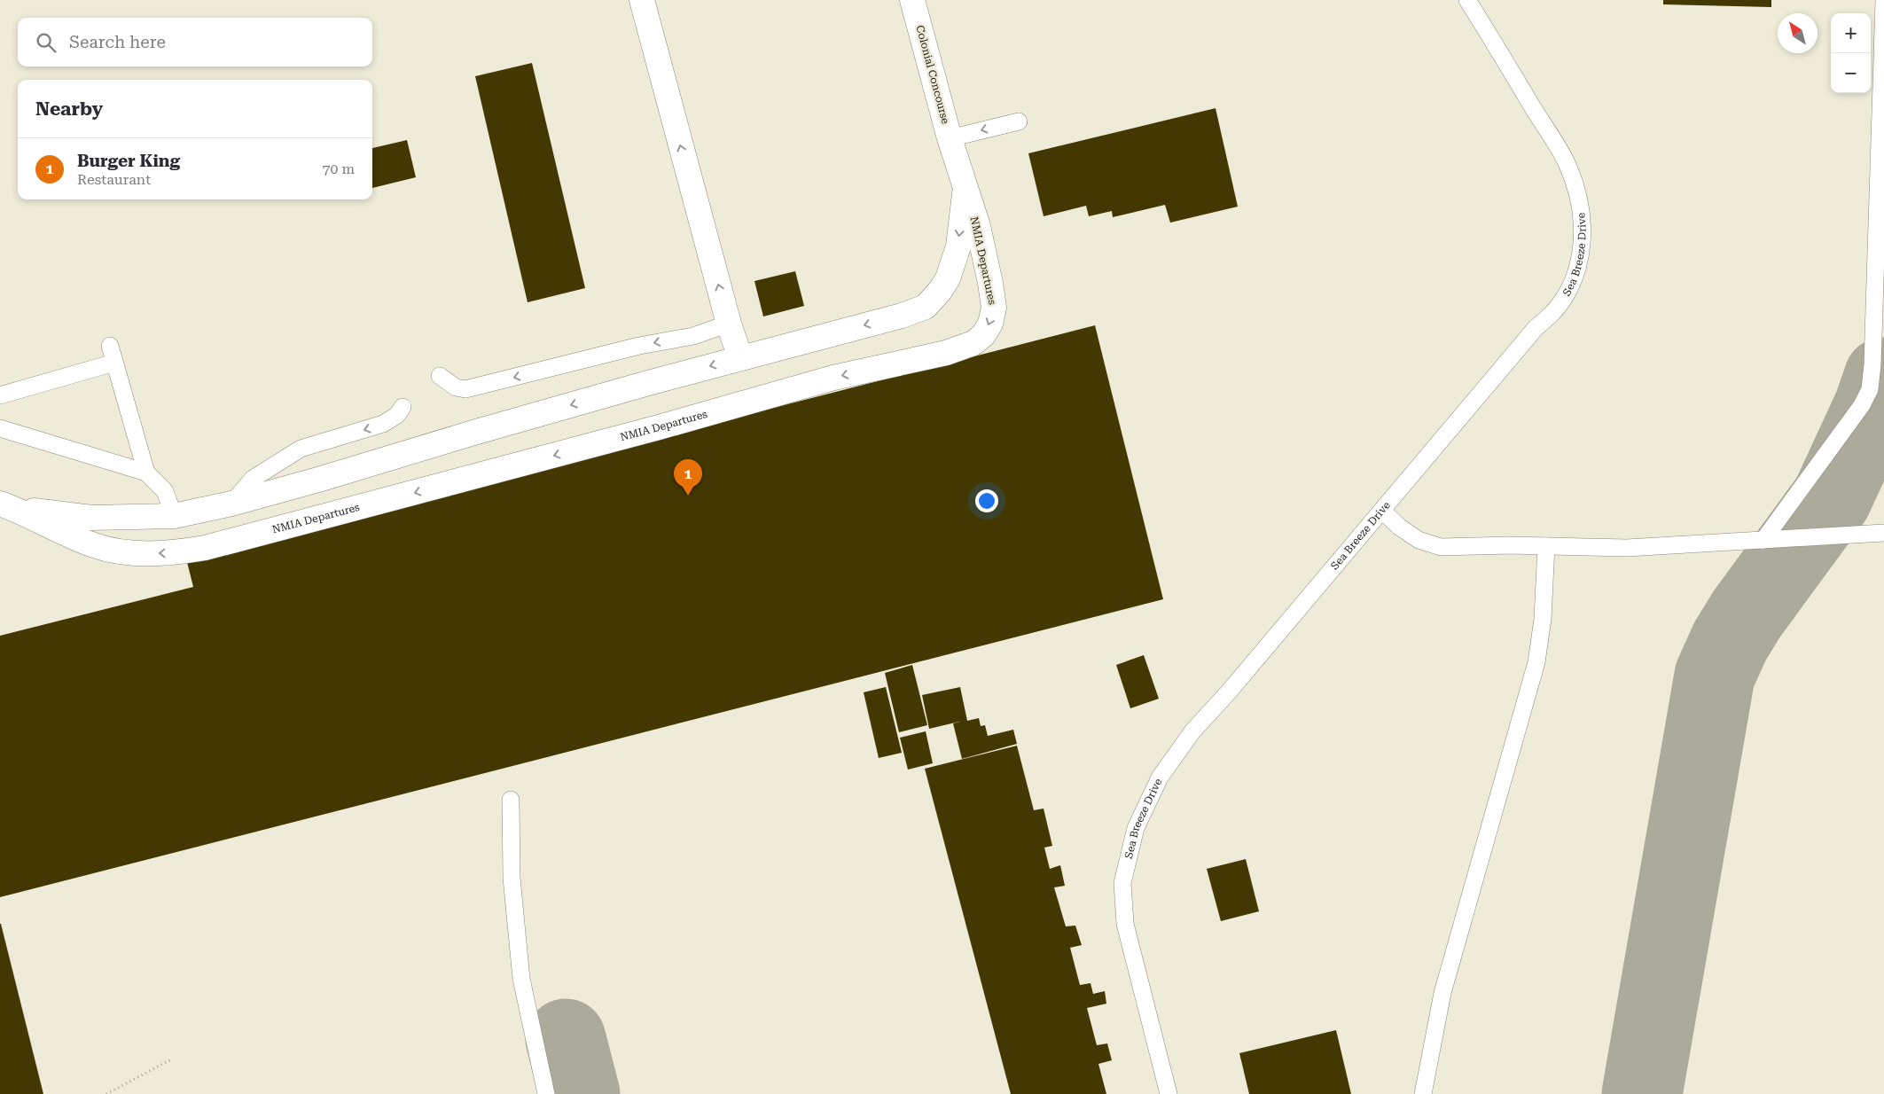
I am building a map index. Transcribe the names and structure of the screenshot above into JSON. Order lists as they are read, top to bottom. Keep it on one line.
{"streets":{"main road":["Colonial Concourse","NMIA Departures"],"lane":["Sea Breeze Drive"]},"crossings":[["Colonial Concourse","NMIA Departures"]],"one_way":["NMIA Departures"],"north":"top left","page":{"map_buttons":["+","−"],"search":"Search here","heading":"Nearby","list":[{"mark":"1","name":"Burger King","note":"Restaurant","value":"70 m"}],"pins":"1"}}
